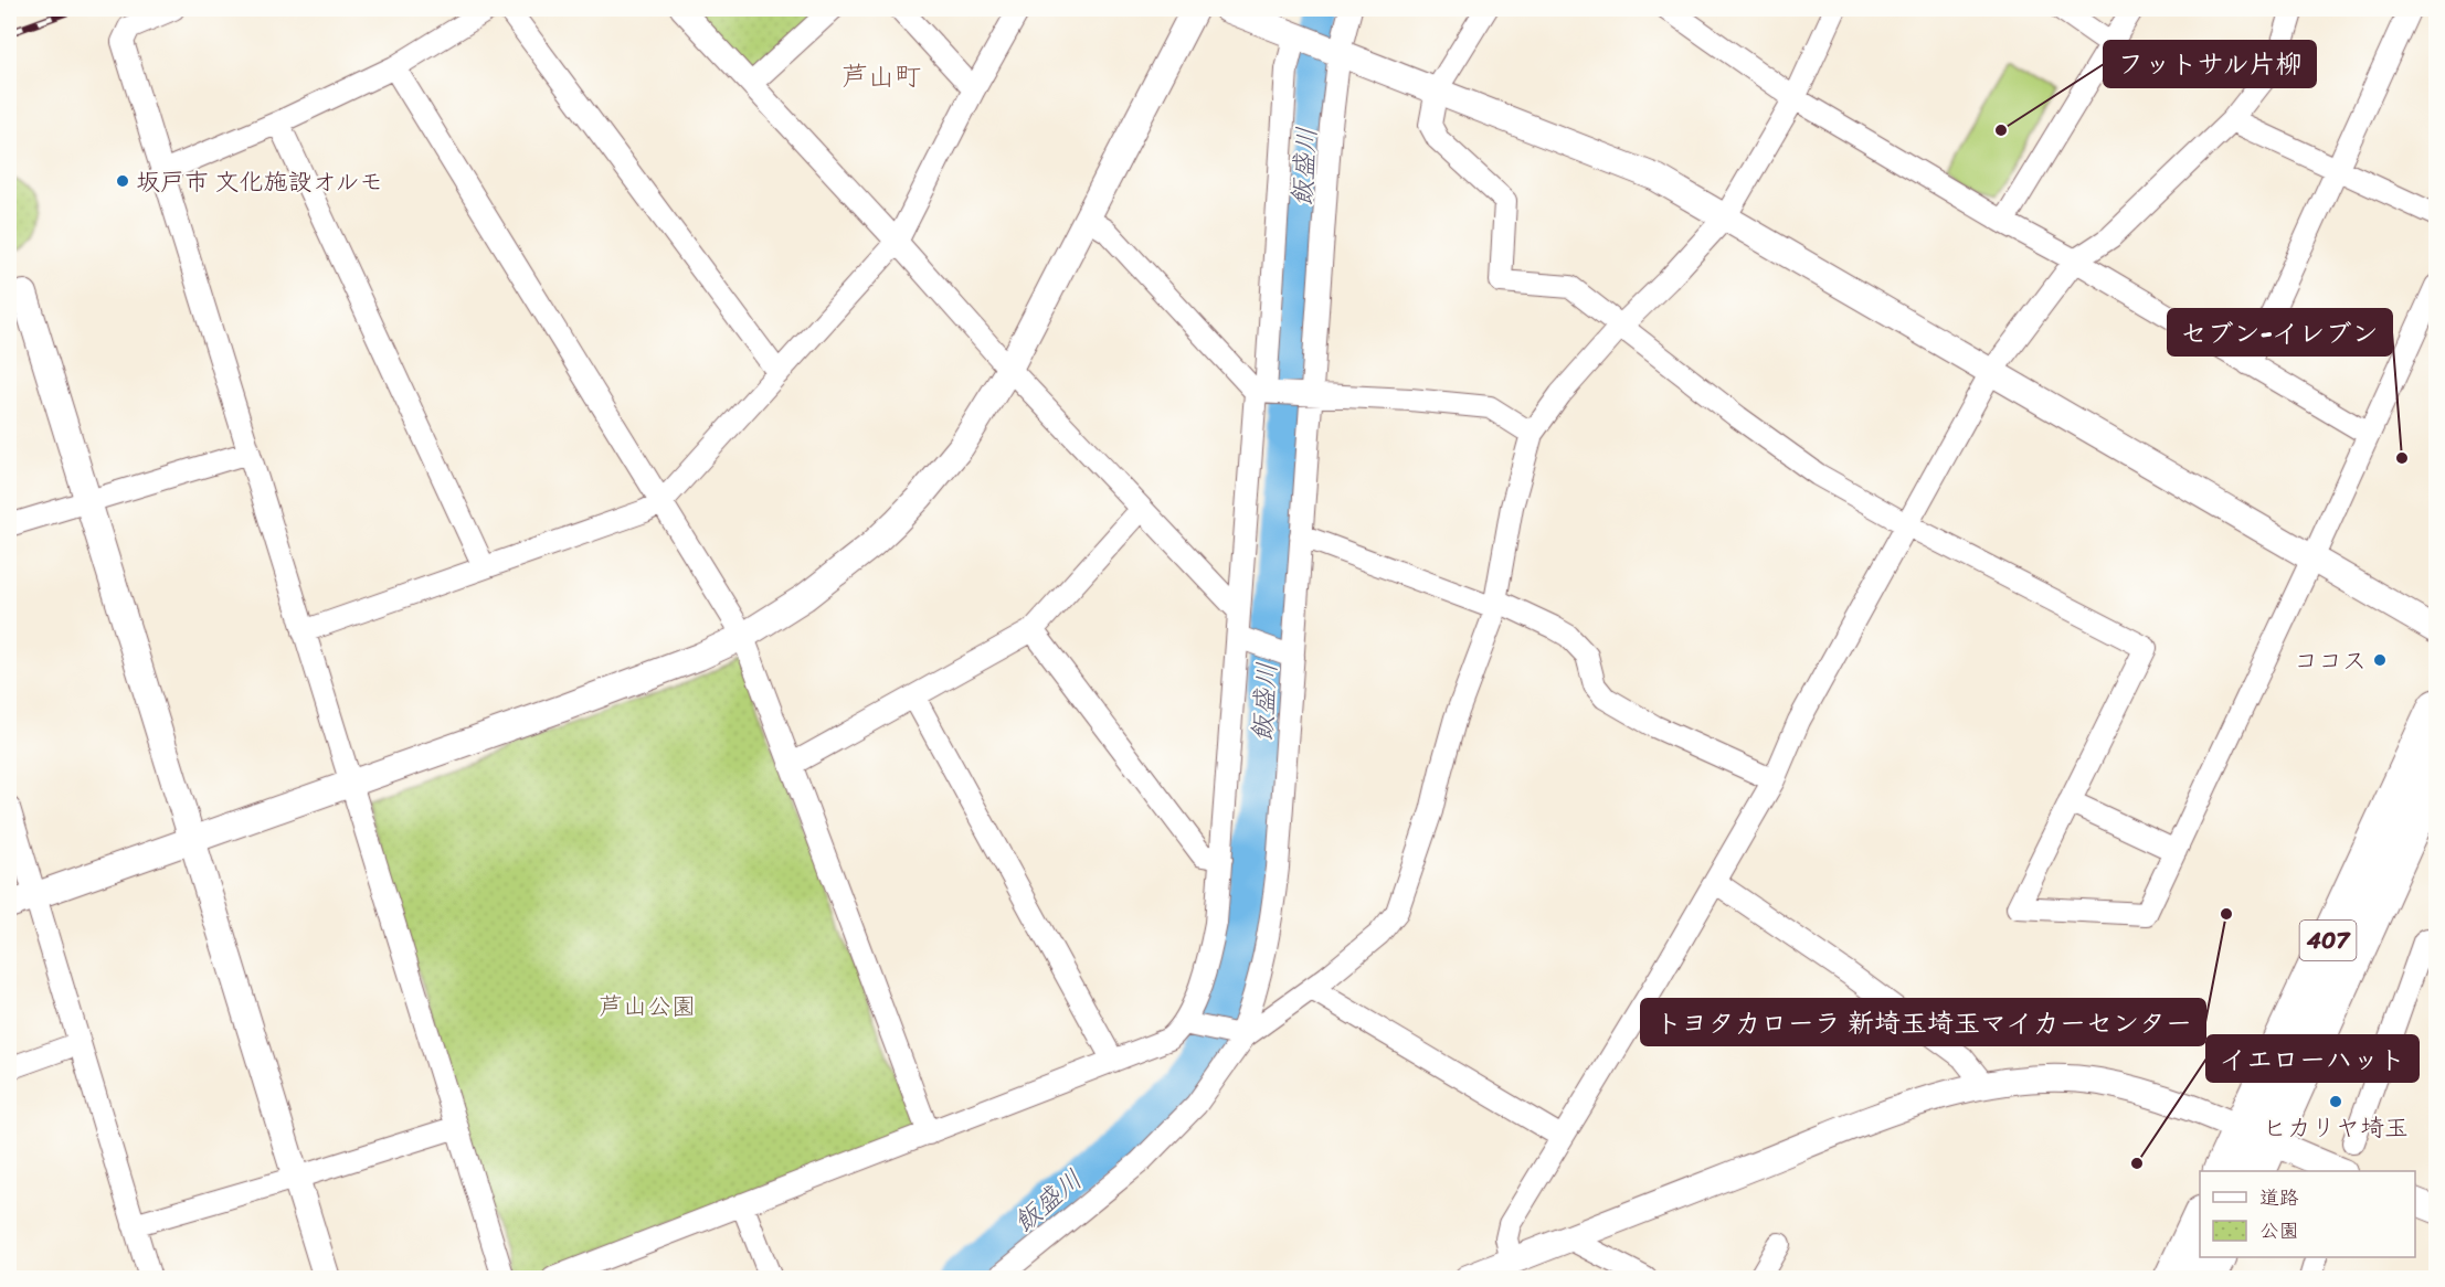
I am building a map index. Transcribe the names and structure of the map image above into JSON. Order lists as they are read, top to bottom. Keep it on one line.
{"streets":{"highway":["407"]},"districts":["芦山町"],"water":["飯盛川"],"parks":["芦山公園"],"places":["フットサル片柳","坂戸市 文化施設オルモ","セブン-イレブン","ココス","トヨタカローラ 新埼玉埼玉マイカーセンター","ヒカリヤ埼玉","イエローハット"],"legend":["道路","公園"]}
